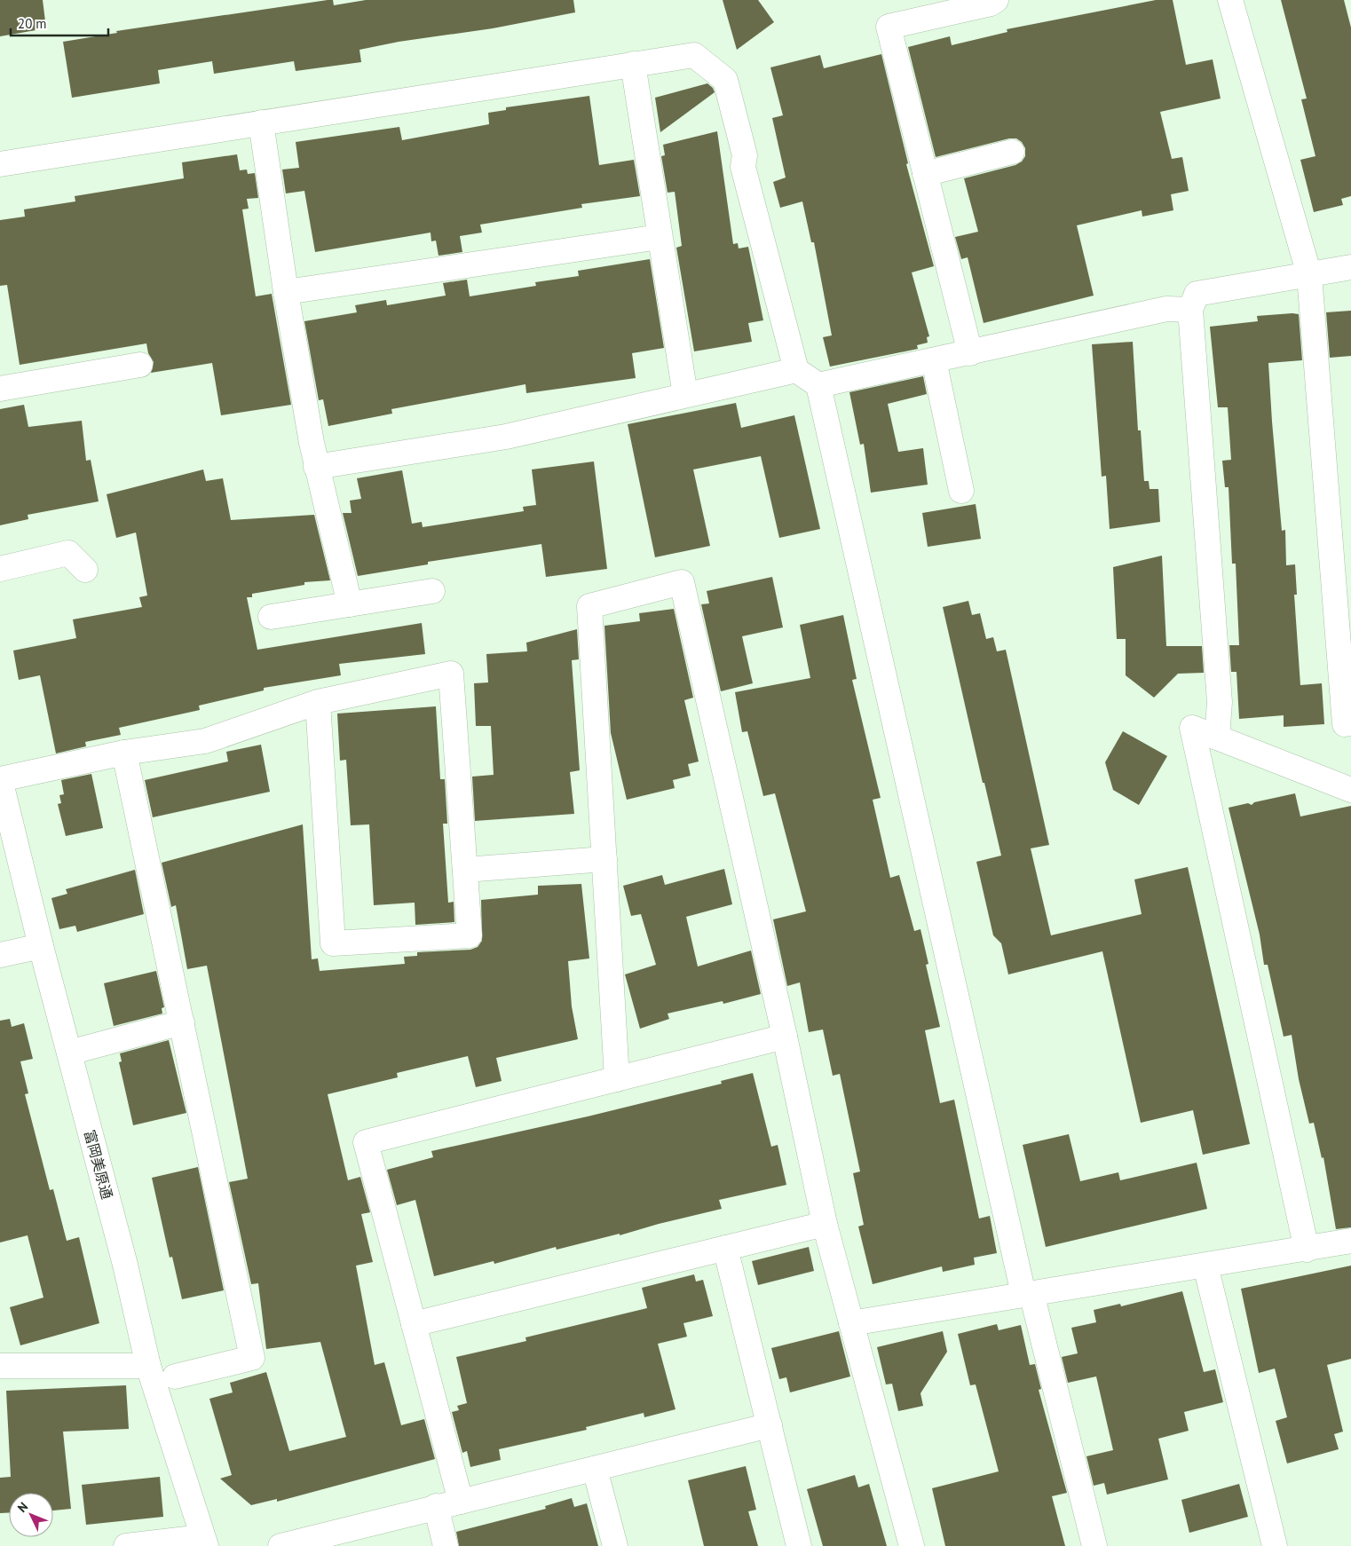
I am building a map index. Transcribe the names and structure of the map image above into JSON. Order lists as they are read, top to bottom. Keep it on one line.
{"streets":{"street":["富岡美原通"]},"scale_bar":"20 m","north":"top left"}
